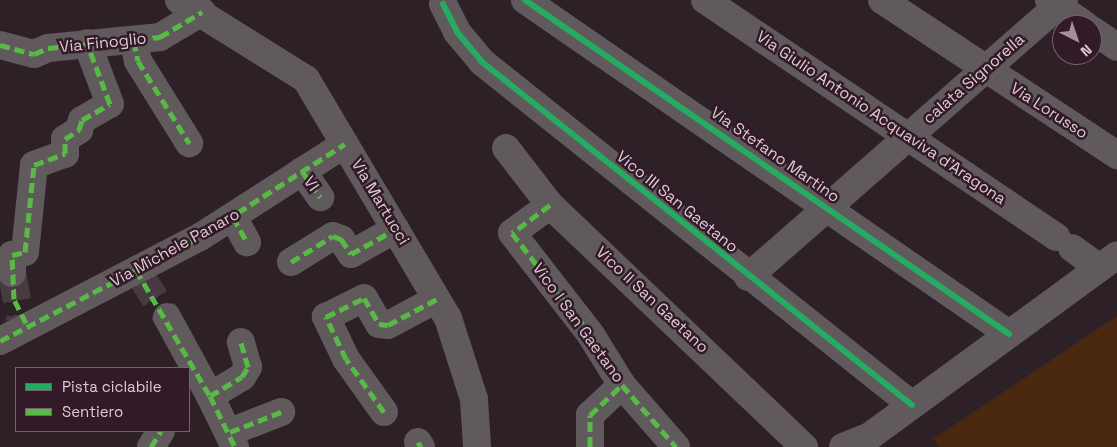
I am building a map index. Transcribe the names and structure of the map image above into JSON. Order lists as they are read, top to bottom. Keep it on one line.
{"streets":{"street":["Via Finoglio","calata Signorella","Via Lorusso","Via Giulio Antonio Acquaviva d'Aragona","Via Stefano Martino","VI","Via Martucci","Vico III San Gaetano","Via Michele Panaro","Vico II San Gaetano","Vico I San Gaetano"]},"crossings":[["Via Finoglio","Via Martucci"],["calata Signorella","Via Lorusso"],["calata Signorella","Via Giulio Antonio Acquaviva d'Aragona"],["calata Signorella","Via Stefano Martino"],["calata Signorella","Vico III San Gaetano"],["VI","Via Michele Panaro"],["Via Martucci","Via Michele Panaro"],["Vico II San Gaetano","Vico I San Gaetano"]],"legend":["Pista ciclabile","Sentiero"],"north":"bottom right"}
